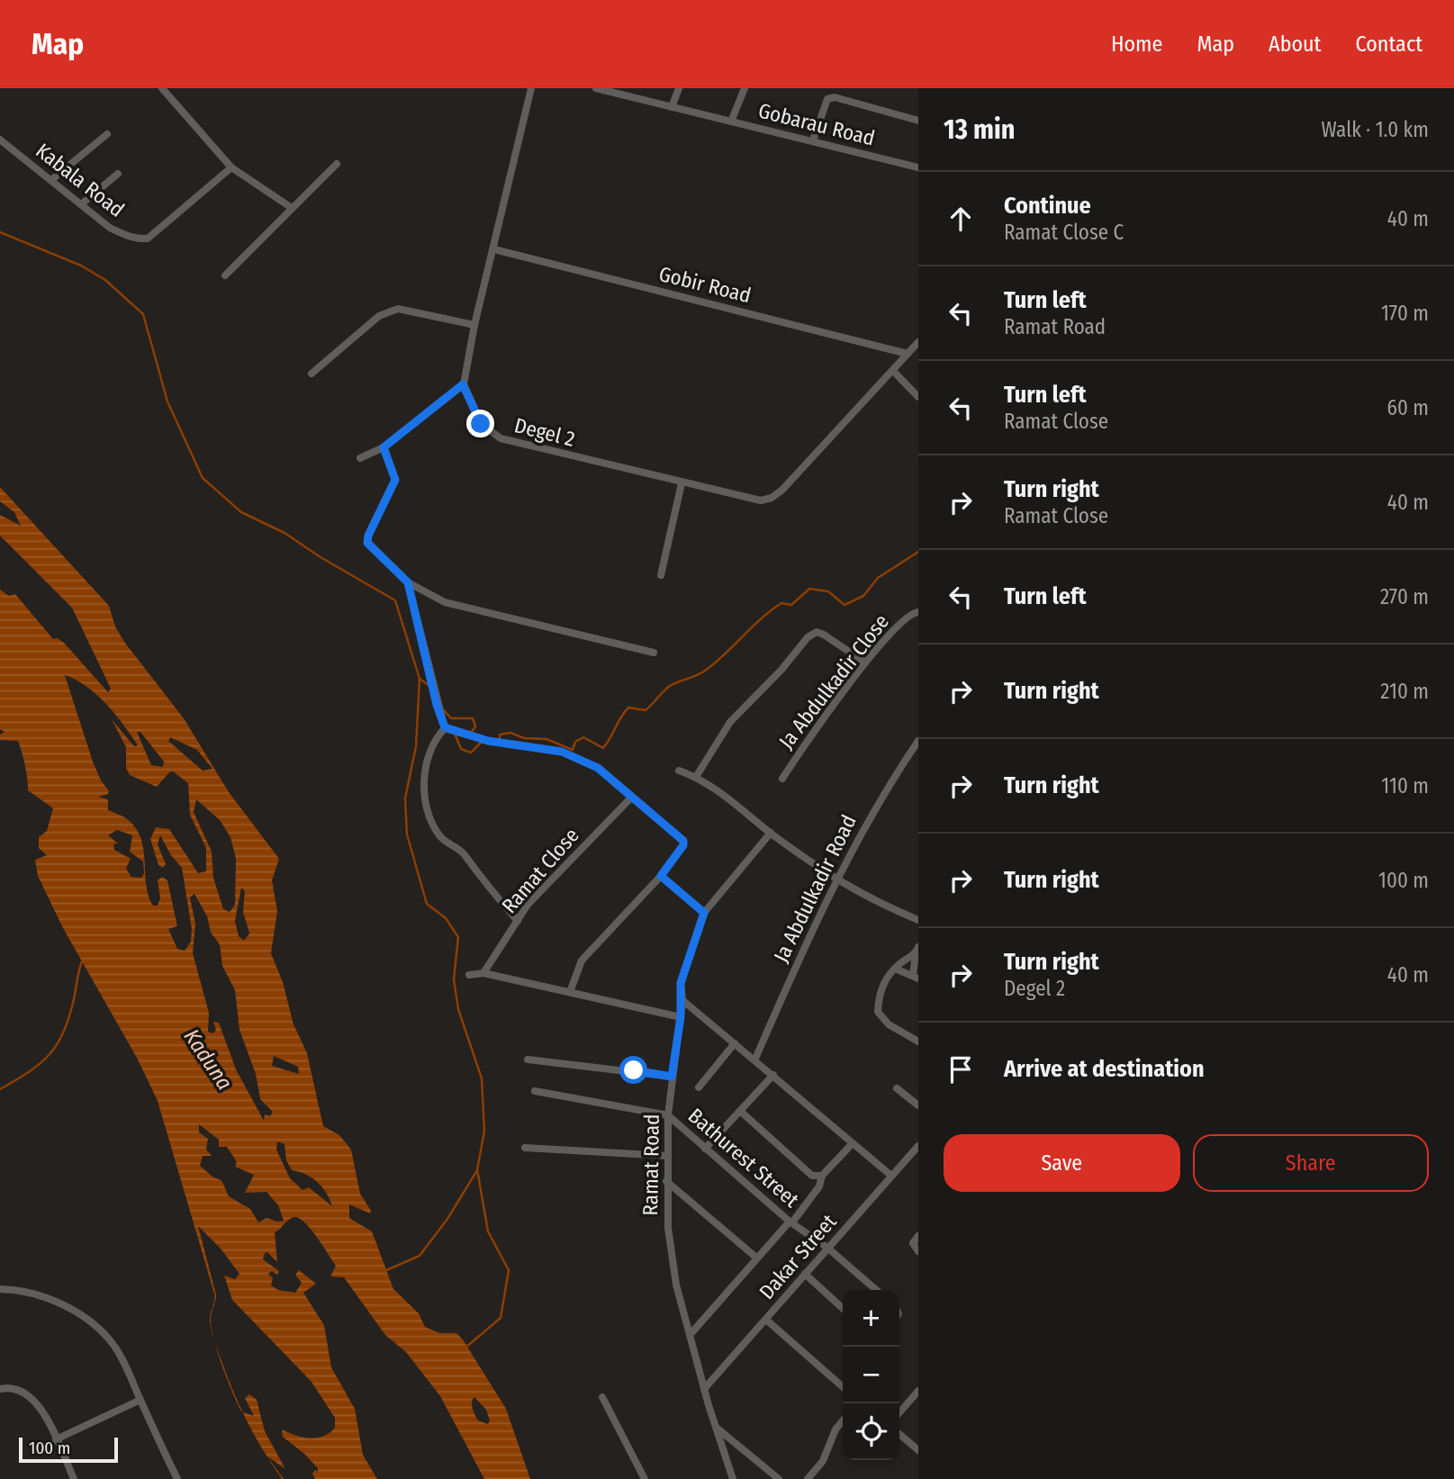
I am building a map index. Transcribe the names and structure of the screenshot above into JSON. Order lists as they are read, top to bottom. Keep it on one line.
{"streets":{"street":["Gobarau Road","Kabala Road","Gobir Road","Degel 2","Ja Abdulkadir Close","Ramat Close","Ja Abdulkadir Road","Bathurest Street","Ramat Road","Dakar Street"]},"crossings":[["Bathurest Street","Ramat Road"],["Bathurest Street","Dakar Street"],["Ramat Road","Dakar Street"]],"water":["Kaduna"],"scale_bar":"100 m","page":{"header":"Map","nav":["Home","Map","About","Contact"],"heading":["13 min","Walk · 1.0 km"],"list":[["Continue","Ramat Close C","40 m"],["Turn left","Ramat Road","170 m"],["Turn left","Ramat Close","60 m"],["Turn right","Ramat Close","40 m"],["Turn left","270 m"],["Turn right","210 m"],["Turn right","110 m"],["Turn right","100 m"],["Turn right","Degel 2","40 m"],"Arrive at destination"],"buttons":["Save","Share"],"map_buttons":["+","−"],"scale":"100 m"}}
